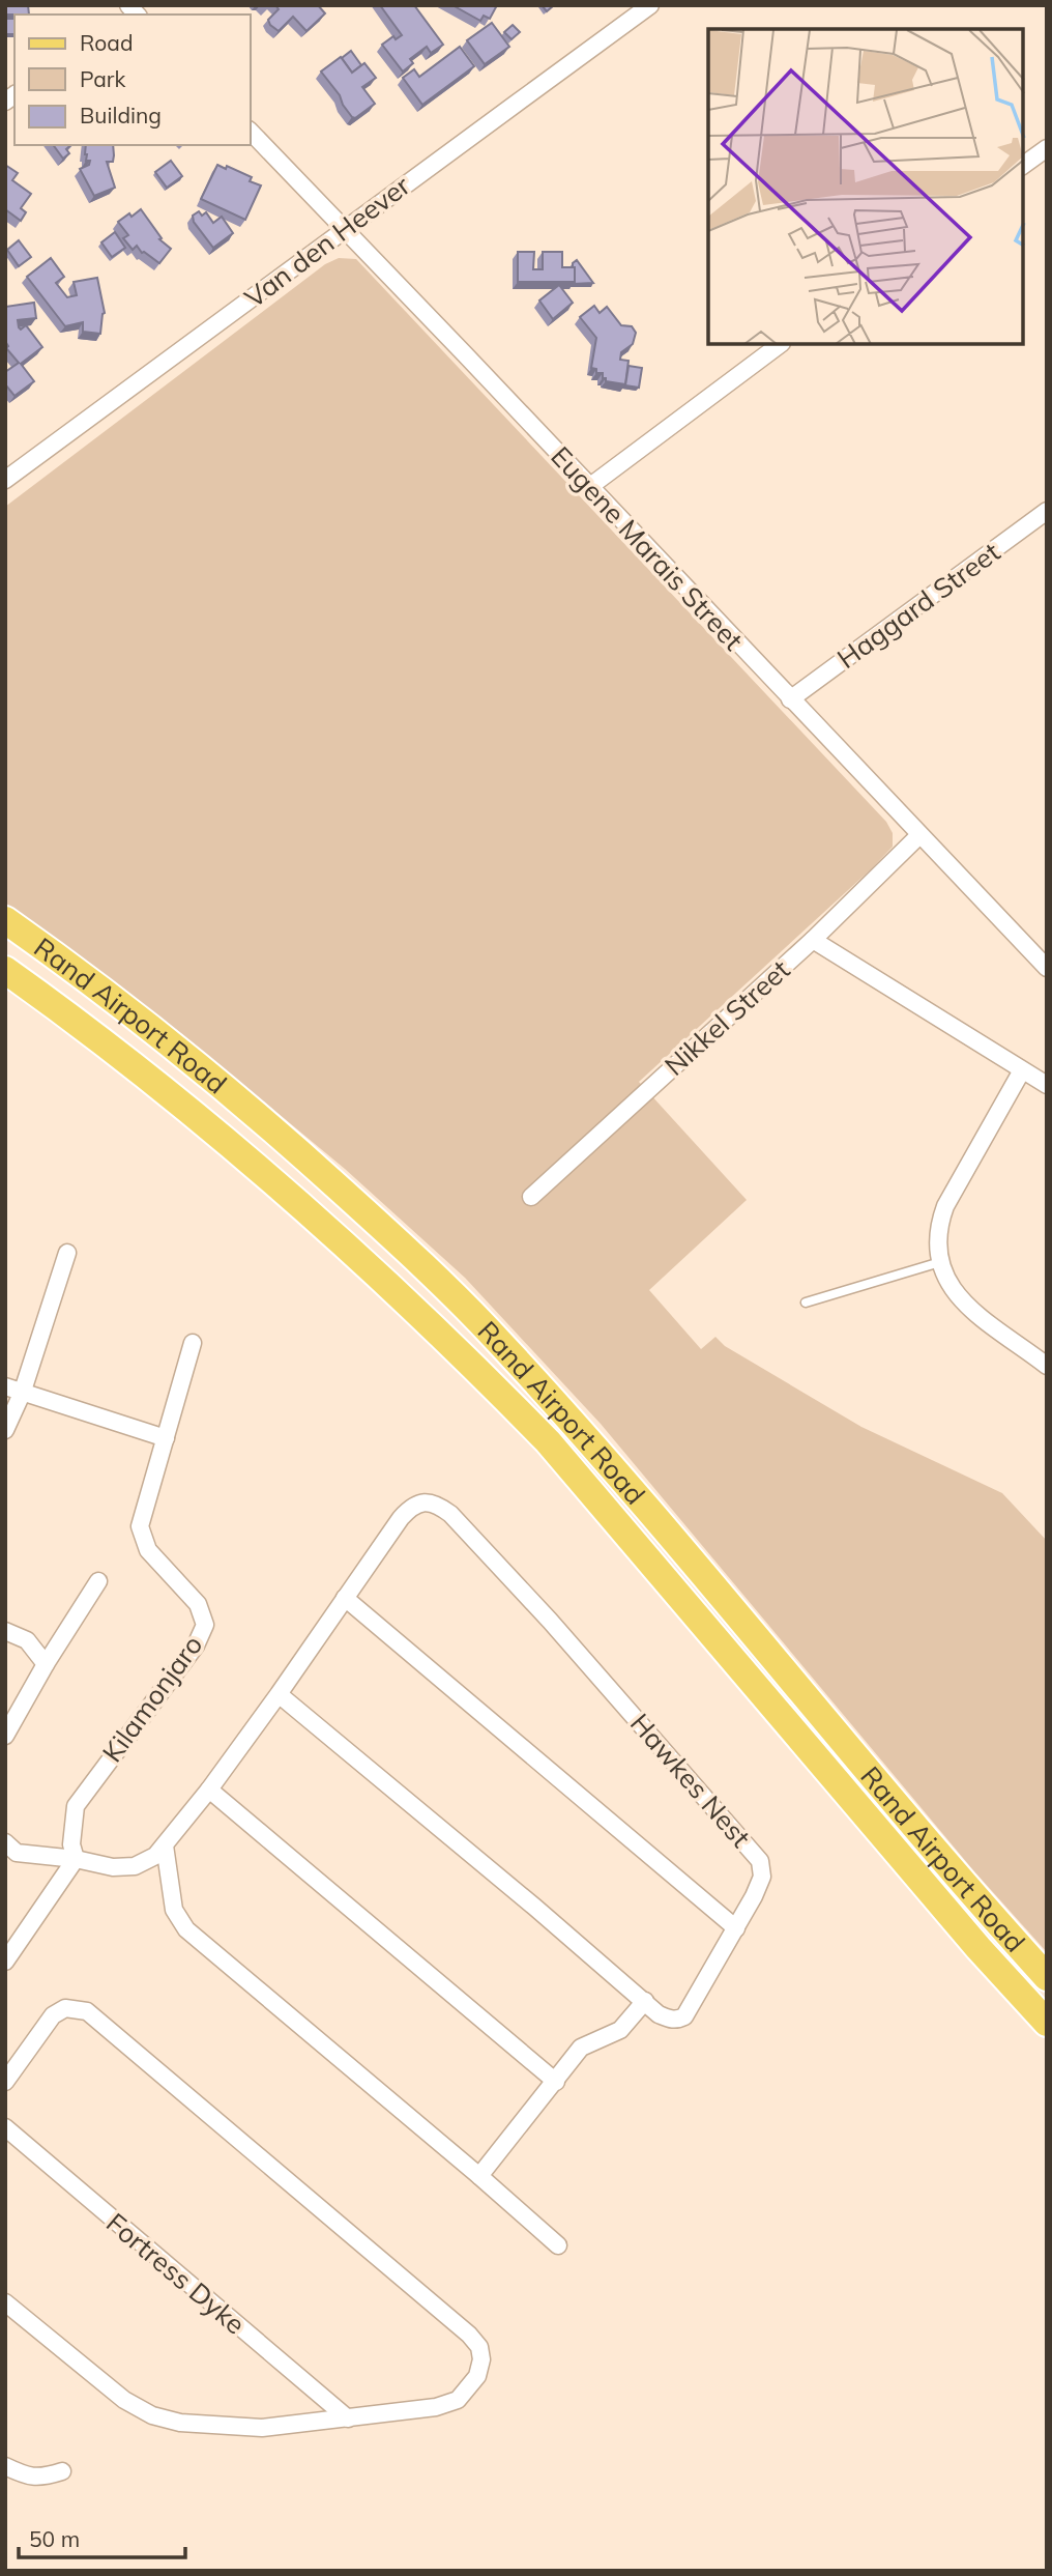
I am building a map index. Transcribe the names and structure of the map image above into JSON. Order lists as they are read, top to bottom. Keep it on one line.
{"streets":{"main road":["Rand Airport Road"],"street":["Van den Heever","Eugene Marais Street","Haggard Street","Nikkel Street","Kilamonjaro","Hawkes Nest","Fortress Dyke"]},"crossings":[["Van den Heever","Eugene Marais Street"],["Eugene Marais Street","Haggard Street"],["Eugene Marais Street","Nikkel Street"],["Kilamonjaro","Hawkes Nest"]],"legend":["Road","Park","Building"],"scale_bar":"50 m"}
